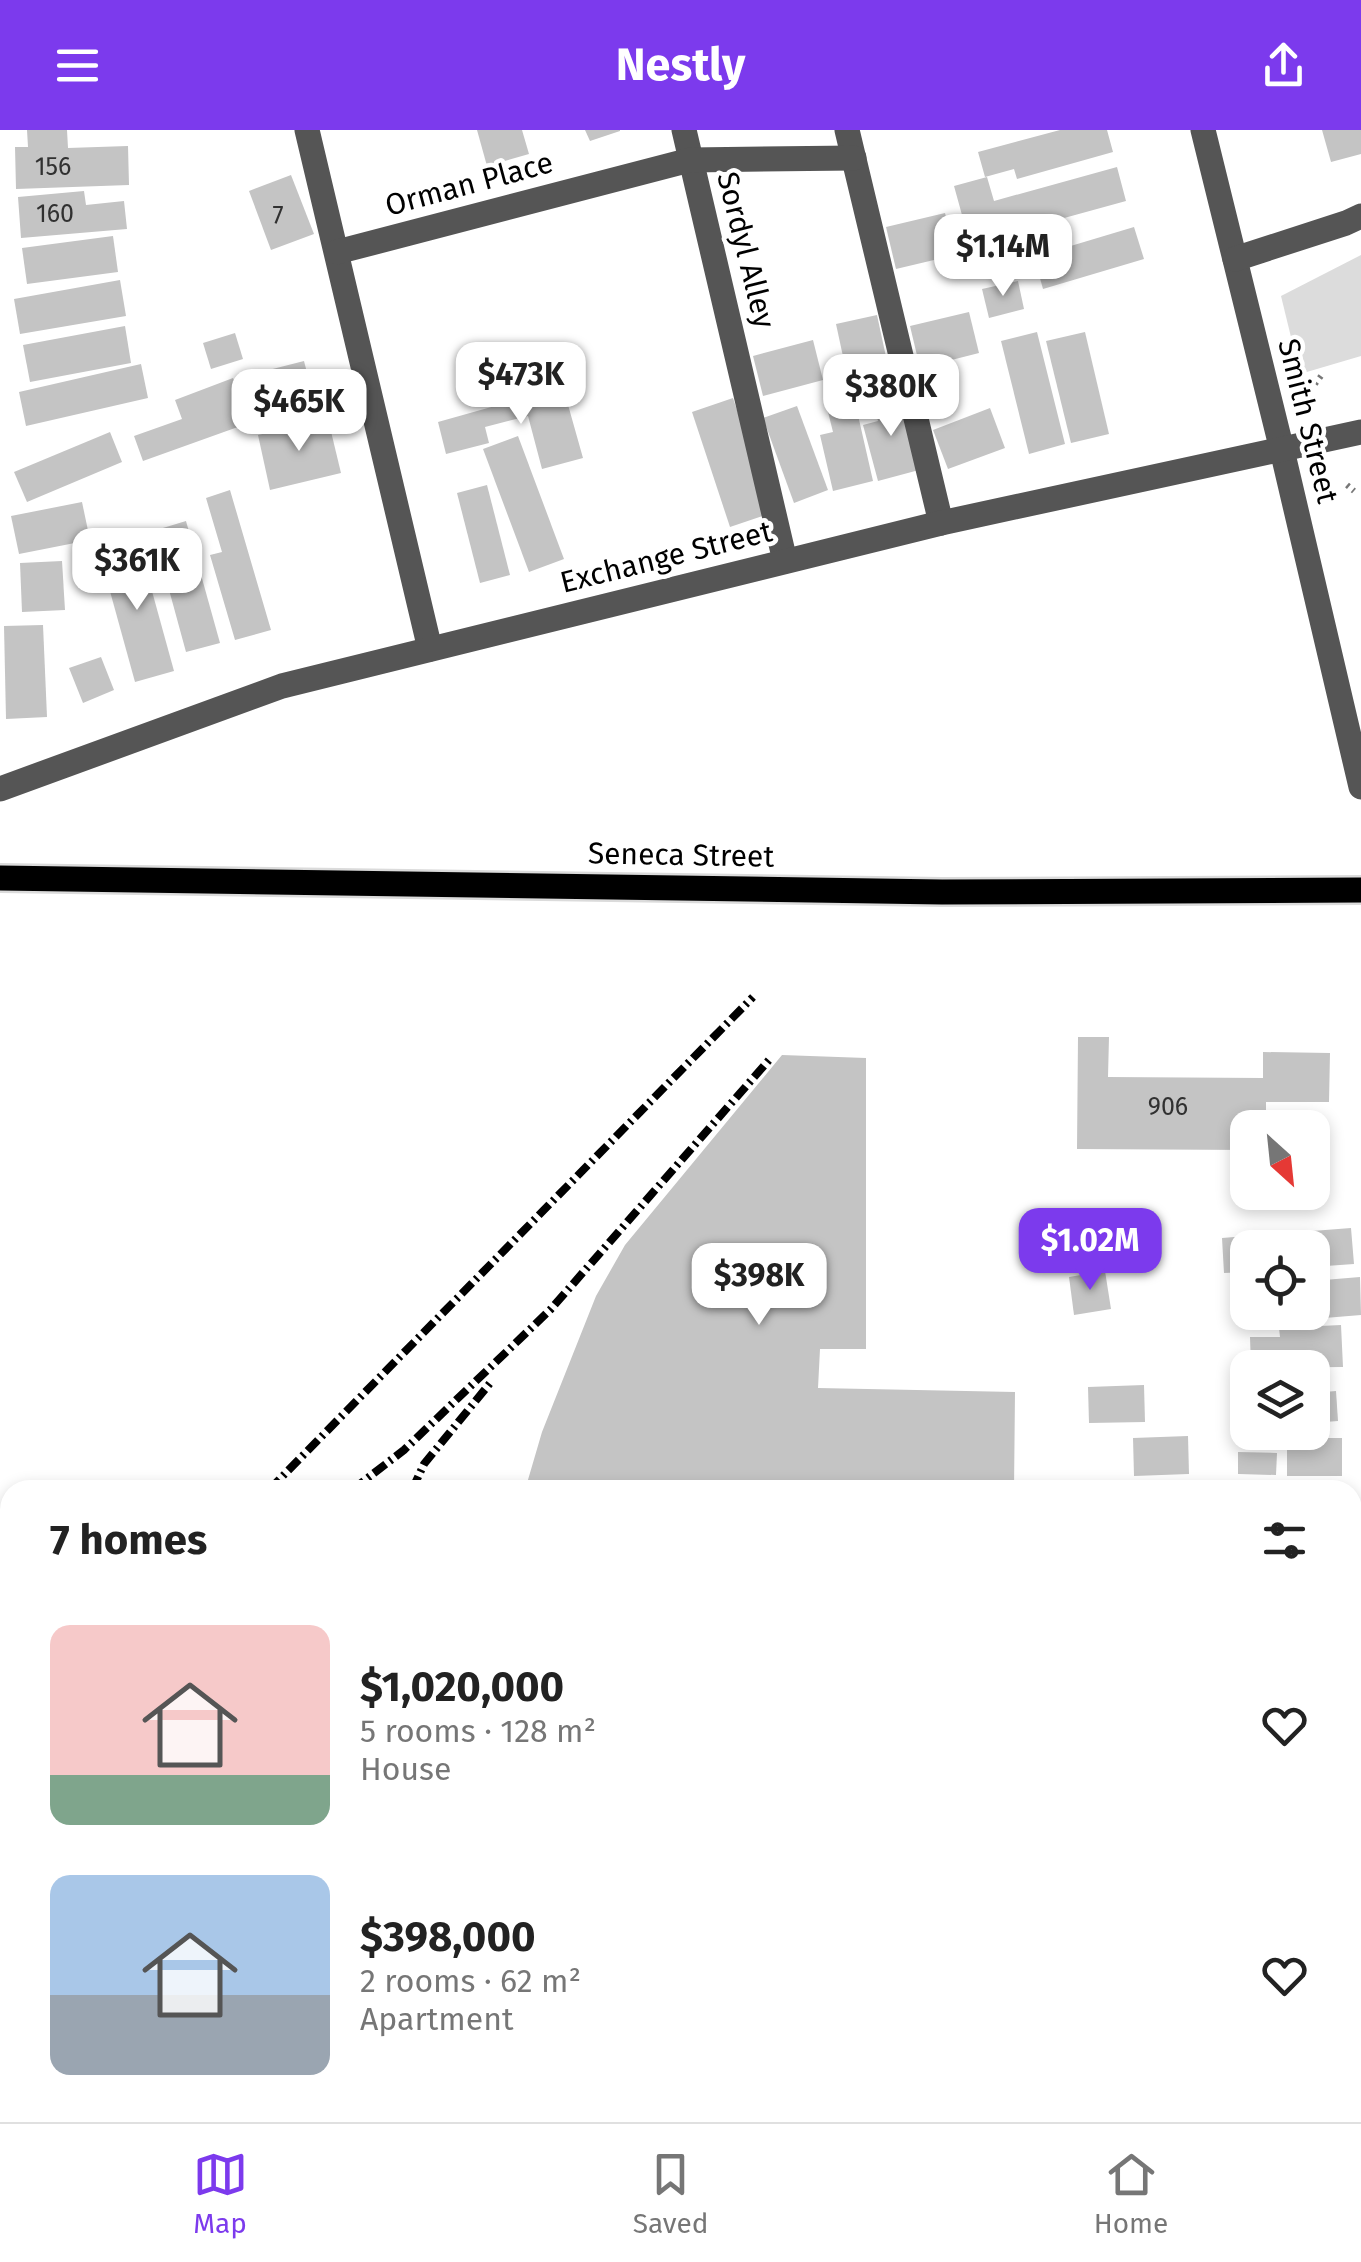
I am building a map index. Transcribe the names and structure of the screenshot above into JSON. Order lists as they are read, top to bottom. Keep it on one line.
{"streets":{"main road":["Seneca Street"],"street":["Orman Place","Sordyl Alley","Smith Street","Exchange Street"]},"crossings":[["Orman Place","Sordyl Alley"],["Sordyl Alley","Exchange Street"],["Smith Street","Exchange Street"]],"house_numbers":["156","160","7","906"],"north":"bottom right","page":{"header":"Nestly","price":["$1.14M","$473K","$380K","$465K","$361K","$1.02M","$398K"],"heading":"7 homes","list":[{"name":"$1,020,000","note":"5 rooms · 128 m² · House"},{"name":"$398,000","note":"2 rooms · 62 m² · Apartment"}],"tabs":["Map","Saved","Home"]}}
